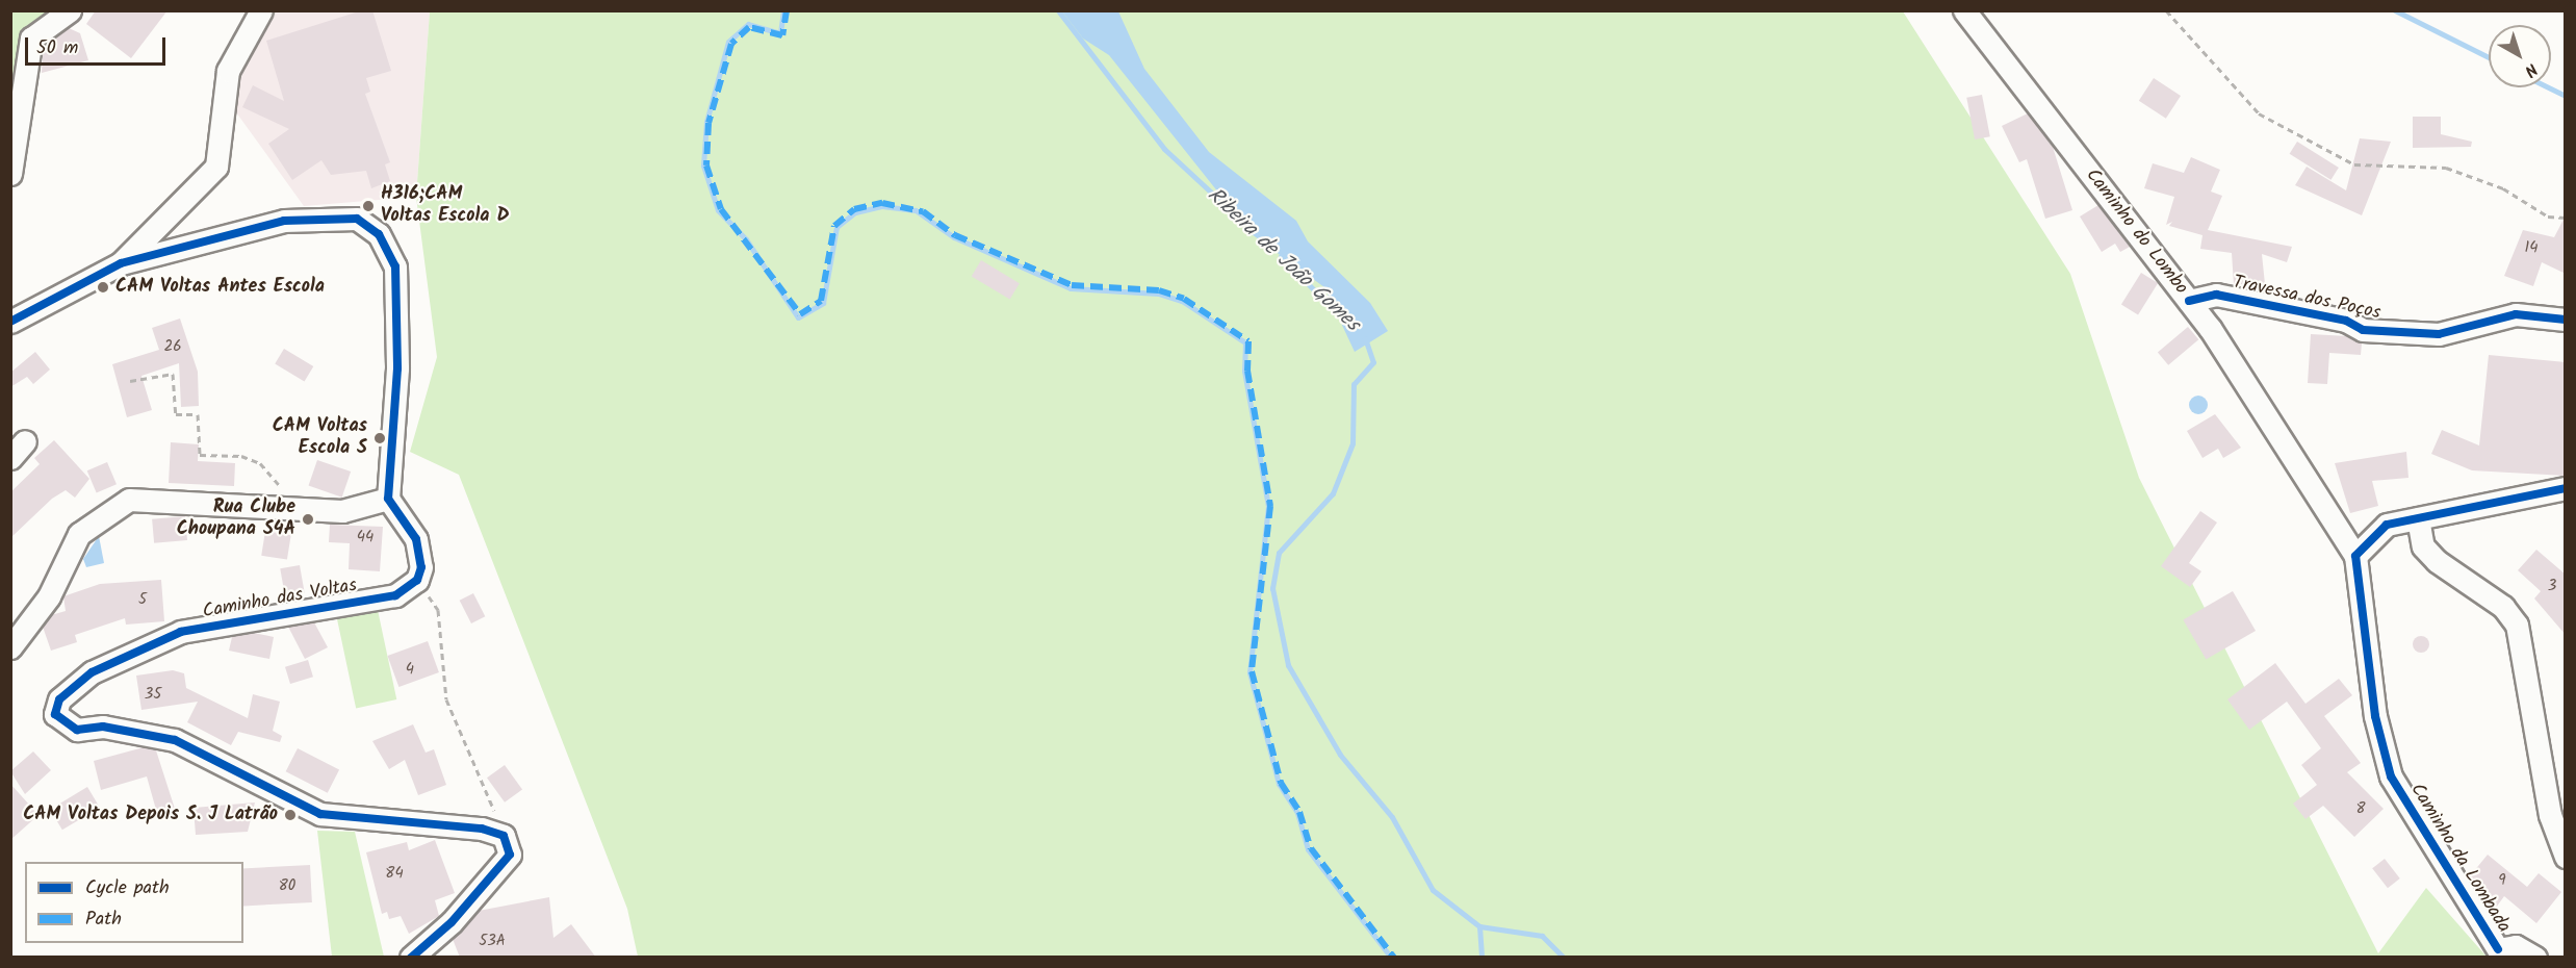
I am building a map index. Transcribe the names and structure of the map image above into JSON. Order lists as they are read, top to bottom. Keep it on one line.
{"streets":{"street":["Caminho do Lombo","Travessa dos Poços","Caminho das Voltas","Caminho da Lombada"]},"crossings":[["Caminho do Lombo","Travessa dos Poços"],["Caminho do Lombo","Caminho da Lombada"]],"water":["Ribeira de João Gomes"],"places":["H316;CAM Voltas Escola D","CAM Voltas Antes Escola","CAM Voltas Escola S","Rua Clube Choupana S4A","CAM Voltas Depois S. J Latrão"],"house_numbers":["14","26","44","3","5","4","35","8","84","9","80","53A"],"legend":["Cycle path","Path"],"scale_bar":"50 m","north":"bottom right"}
